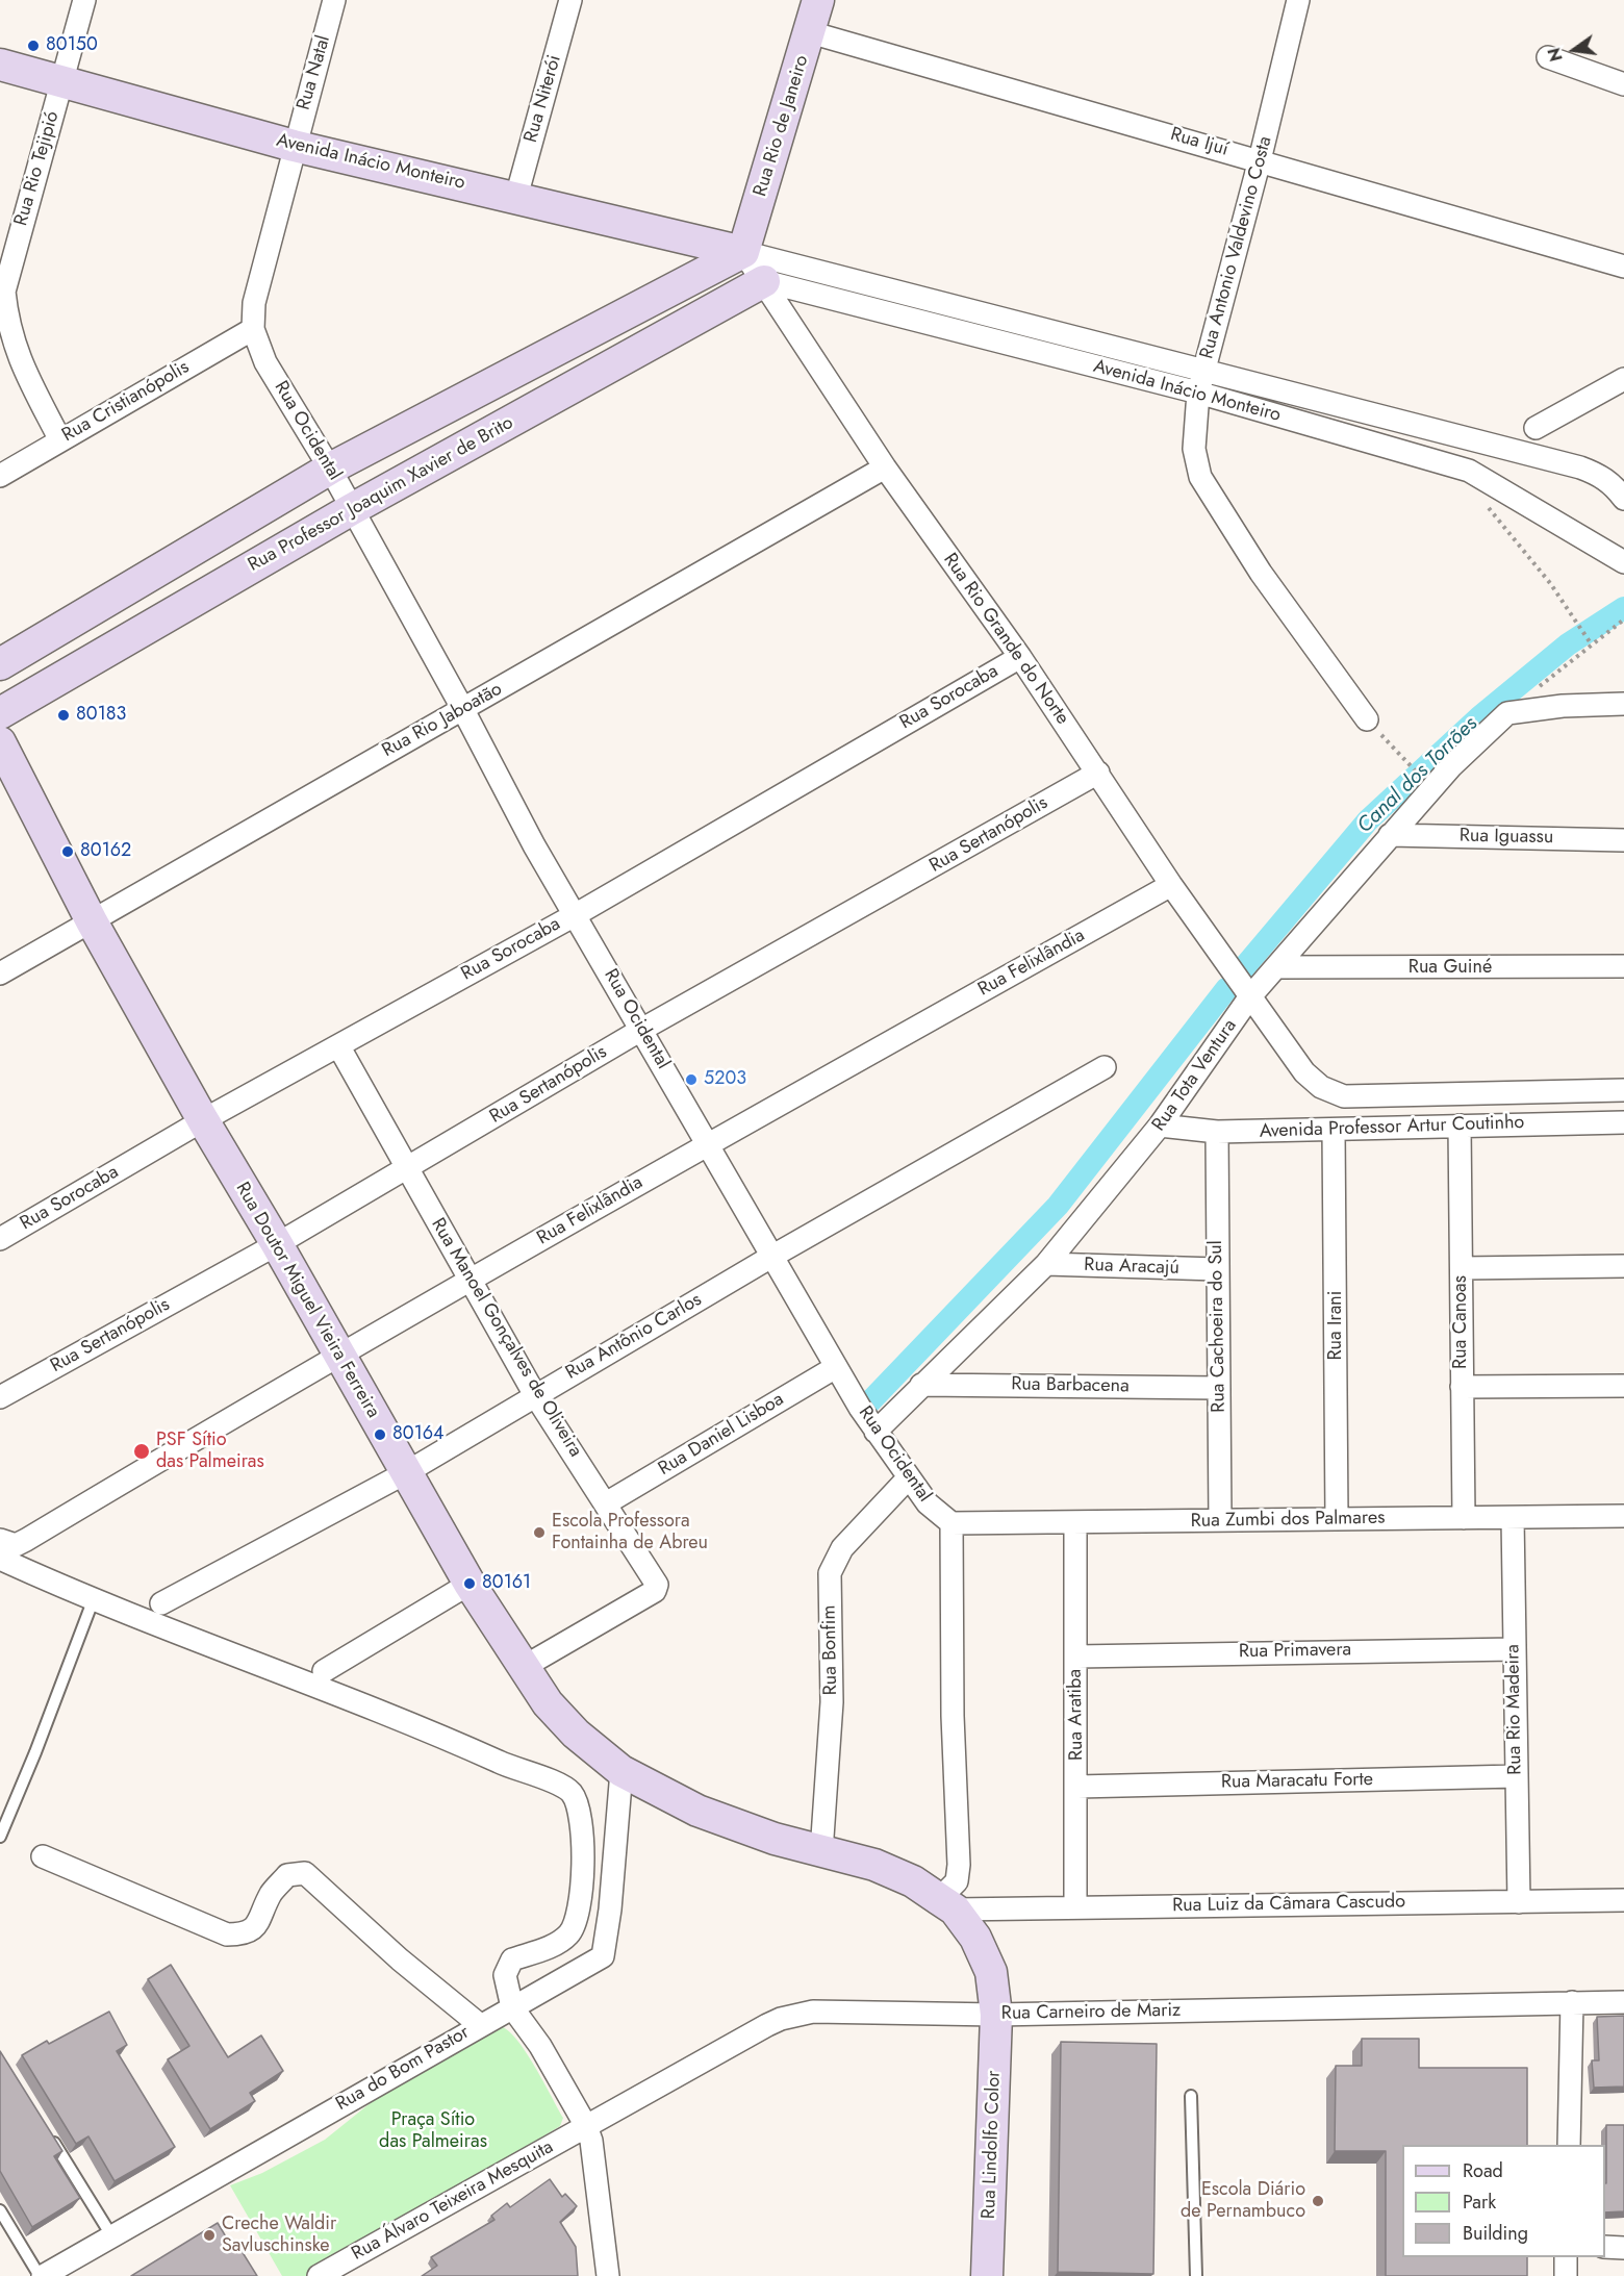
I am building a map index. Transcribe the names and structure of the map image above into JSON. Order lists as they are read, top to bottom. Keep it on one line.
{"streets":{"street":["Rua Natal","Rua Niterói","Rua Rio de Janeiro","Rua Ijuí","Avenida Inácio Monteiro","Rua Rio Tejipió","Rua Antonio Valdevino Costa","Rua Cristianópolis","Rua Ocidental","Rua Professor Joaquim Xavier de Brito","Rua Rio Grande do Norte","Rua Sorocaba","Rua Rio Jaboatão","Rua Sertanópolis","Rua Iguassu","Rua Felixlândia","Rua Guiné","Rua Tota Ventura","Avenida Professor Artur Coutinho","Rua Aracajú","Rua Doutor Miguel Vieira Ferreira","Rua Canoas","Rua Irani","Rua Cachoeira do Sul","Rua Antônio Carlos","Rua Manoel Gonçalves de Oliveira","Rua Barbacena","Rua Daniel Lisboa","Rua Zumbi dos Palmares","Rua Bonfim","Rua Primavera","Rua Rio Madeira","Rua Aratiba","Rua Maracatu Forte","Rua Luiz da Câmara Cascudo","Rua Carneiro de Mariz","Rua do Bom Pastor","Rua Lindolfo Color","Rua Álvaro Teixeira Mesquita"]},"crossings":[["Rua Natal","Avenida Inácio Monteiro"],["Rua Natal","Rua Ocidental"],["Rua Niterói","Avenida Inácio Monteiro"],["Rua Rio de Janeiro","Rua Ijuí"],["Rua Rio de Janeiro","Avenida Inácio Monteiro"],["Rua Ijuí","Rua Antonio Valdevino Costa"],["Avenida Inácio Monteiro","Rua Rio Tejipió"],["Avenida Inácio Monteiro","Rua Antonio Valdevino Costa"],["Avenida Inácio Monteiro","Rua Ocidental"],["Avenida Inácio Monteiro","Rua Professor Joaquim Xavier de Brito"],["Avenida Inácio Monteiro","Rua Rio Grande do Norte"],["Rua Rio Tejipió","Rua Cristianópolis"],["Rua Cristianópolis","Rua Ocidental"],["Rua Ocidental","Rua Professor Joaquim Xavier de Brito"],["Rua Ocidental","Rua Sorocaba"],["Rua Ocidental","Rua Rio Jaboatão"],["Rua Ocidental","Rua Sertanópolis"],["Rua Ocidental","Rua Felixlândia"],["Rua Ocidental","Rua Tota Ventura"],["Rua Ocidental","Rua Antônio Carlos"],["Rua Ocidental","Rua Daniel Lisboa"],["Rua Ocidental","Rua Zumbi dos Palmares"],["Rua Ocidental","Rua Bonfim"],["Rua Professor Joaquim Xavier de Brito","Rua Rio Grande do Norte"],["Rua Rio Grande do Norte","Rua Sorocaba"],["Rua Rio Grande do Norte","Rua Rio Jaboatão"],["Rua Rio Grande do Norte","Rua Sertanópolis"],["Rua Rio Grande do Norte","Rua Felixlândia"],["Rua Rio Grande do Norte","Rua Tota Ventura"],["Rua Rio Grande do Norte","Avenida Professor Artur Coutinho"],["Rua Sorocaba","Rua Doutor Miguel Vieira Ferreira"],["Rua Sorocaba","Rua Manoel Gonçalves de Oliveira"],["Rua Rio Jaboatão","Rua Doutor Miguel Vieira Ferreira"],["Rua Sertanópolis","Rua Doutor Miguel Vieira Ferreira"],["Rua Sertanópolis","Rua Manoel Gonçalves de Oliveira"],["Rua Iguassu","Rua Tota Ventura"],["Rua Felixlândia","Rua Doutor Miguel Vieira Ferreira"],["Rua Felixlândia","Rua Manoel Gonçalves de Oliveira"],["Rua Guiné","Rua Tota Ventura"],["Rua Tota Ventura","Avenida Professor Artur Coutinho"],["Rua Tota Ventura","Rua Aracajú"],["Rua Tota Ventura","Rua Barbacena"],["Avenida Professor Artur Coutinho","Rua Canoas"],["Avenida Professor Artur Coutinho","Rua Irani"],["Avenida Professor Artur Coutinho","Rua Cachoeira do Sul"],["Rua Aracajú","Rua Cachoeira do Sul"],["Rua Doutor Miguel Vieira Ferreira","Rua Antônio Carlos"],["Rua Doutor Miguel Vieira Ferreira","Rua Manoel Gonçalves de Oliveira"],["Rua Doutor Miguel Vieira Ferreira","Rua Bonfim"],["Rua Doutor Miguel Vieira Ferreira","Rua Luiz da Câmara Cascudo"],["Rua Doutor Miguel Vieira Ferreira","Rua Carneiro de Mariz"],["Rua Doutor Miguel Vieira Ferreira","Rua do Bom Pastor"],["Rua Doutor Miguel Vieira Ferreira","Rua Lindolfo Color"],["Rua Canoas","Rua Zumbi dos Palmares"],["Rua Irani","Rua Zumbi dos Palmares"],["Rua Cachoeira do Sul","Rua Barbacena"],["Rua Cachoeira do Sul","Rua Zumbi dos Palmares"],["Rua Antônio Carlos","Rua Manoel Gonçalves de Oliveira"],["Rua Manoel Gonçalves de Oliveira","Rua Daniel Lisboa"],["Rua Zumbi dos Palmares","Rua Rio Madeira"],["Rua Zumbi dos Palmares","Rua Aratiba"],["Rua Primavera","Rua Rio Madeira"],["Rua Primavera","Rua Aratiba"],["Rua Rio Madeira","Rua Maracatu Forte"],["Rua Rio Madeira","Rua Luiz da Câmara Cascudo"],["Rua Aratiba","Rua Maracatu Forte"],["Rua Aratiba","Rua Luiz da Câmara Cascudo"],["Rua Carneiro de Mariz","Rua Lindolfo Color"],["Rua Carneiro de Mariz","Rua Álvaro Teixeira Mesquita"]],"water":["Canal dos Torrões"],"parks":["Praça Sítio das Palmeiras"],"places":["80150","80183","80162","5203","80164","PSF Sítio das Palmeiras","Escola Professora Fontainha de Abreu","80161","Escola Diário de Pernambuco","Creche Waldir Savluschinske"],"legend":["Road","Park","Building"],"north":"left"}
